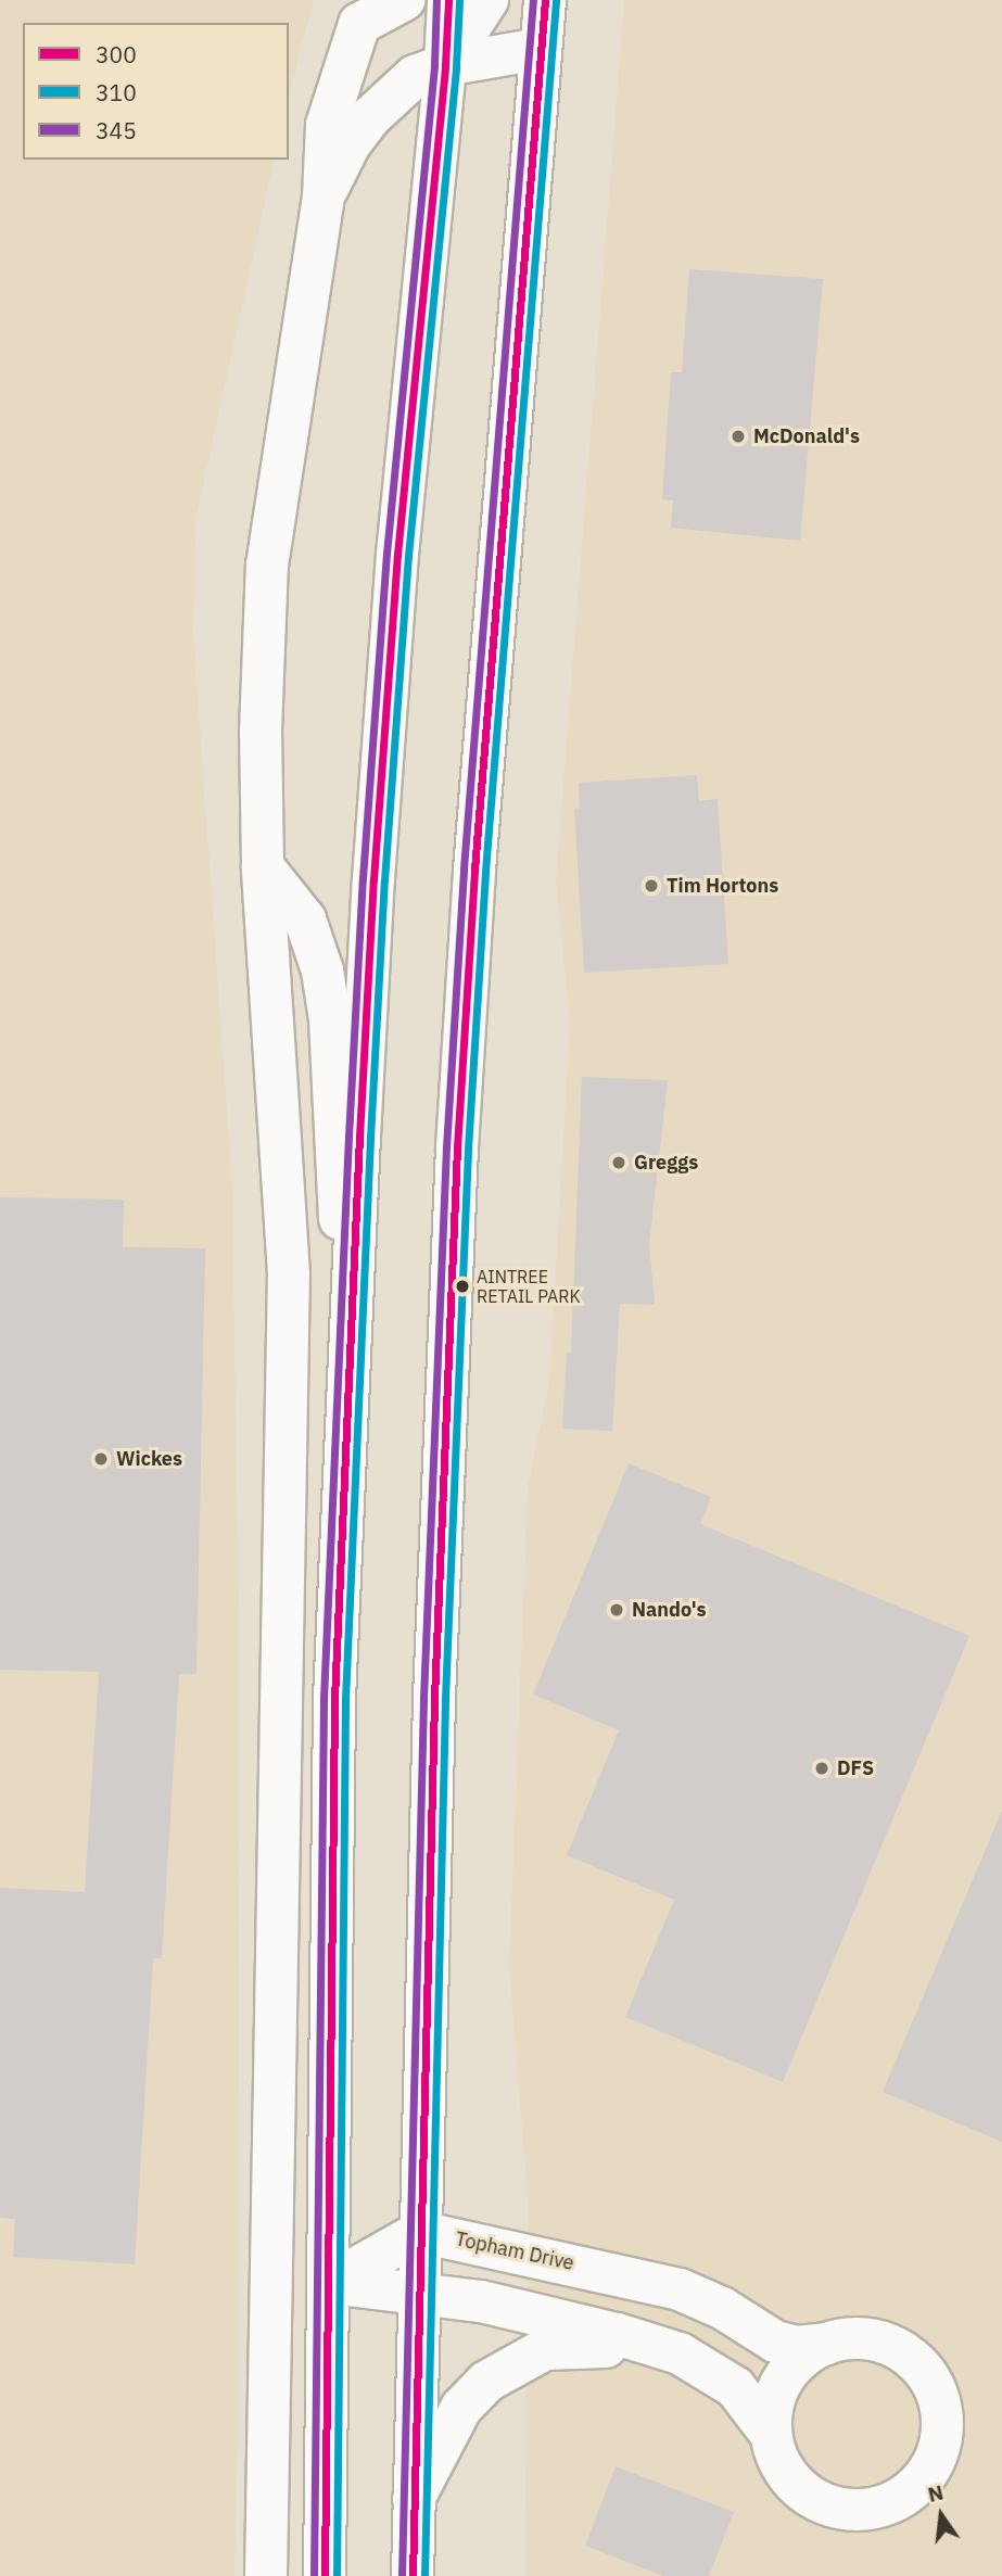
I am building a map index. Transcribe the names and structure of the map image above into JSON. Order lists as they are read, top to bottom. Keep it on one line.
{"streets":{"main road":["Topham Drive"]},"places":["McDonald's","Tim Hortons","Greggs","AINTREE RETAIL PARK","Wickes","Nando's","DFS"],"lines":["transit line 300","transit line 345","transit line 310"],"legend":["300","310","345"],"north":"top"}
